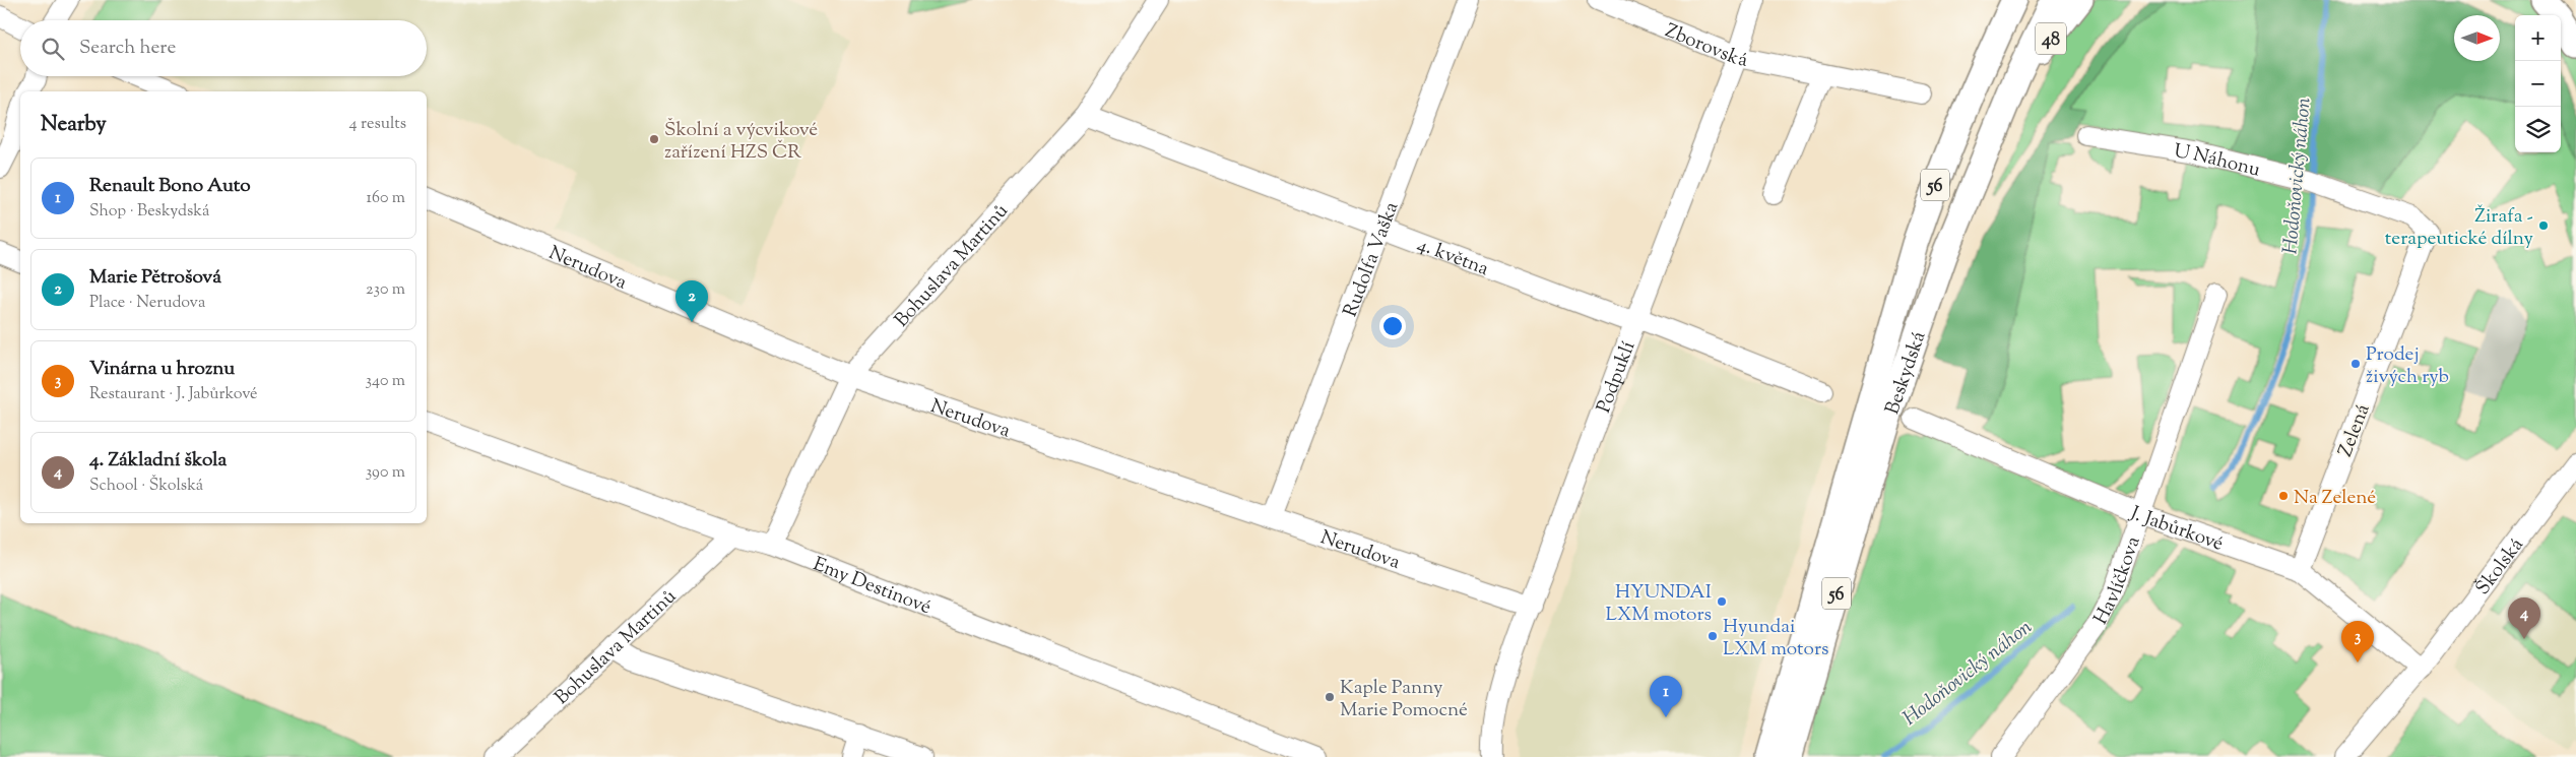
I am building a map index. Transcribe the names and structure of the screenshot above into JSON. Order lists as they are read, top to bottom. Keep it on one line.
{"streets":{"main road":["48","56","Beskydská"],"street":["Zborovská","U Náhonu","4. května","Rudolfa Vaška","Bohuslava Martinů","Nerudova","Podpuklí","Zelená","J. Jabůrkové","Školská","Havlíčkova","Emy Destinové"]},"crossings":[["48","Beskydská"],["Zborovská","Podpuklí"],["U Náhonu","Zelená"],["4. května","Rudolfa Vaška"],["4. května","Bohuslava Martinů"],["4. května","Podpuklí"],["Rudolfa Vaška","Nerudova"],["Bohuslava Martinů","Nerudova"],["Bohuslava Martinů","Emy Destinové"],["Nerudova","Podpuklí"],["Zelená","J. Jabůrkové"],["J. Jabůrkové","Školská"],["J. Jabůrkové","Havlíčkova"]],"water":["Hodoňovický náhon"],"places":["Školní a výcvikové zařízení HZS ČR","Žirafa - terapeutické dílny","Prodej živých ryb","Na Zelené","HYUNDAI LXM motors","Hyundai LXM motors","Kaple Panny Marie Pomocné"],"north":"right","page":{"map_buttons":["+","−"],"search":"Search here","heading":["Nearby","4 results"],"list":[{"mark":"1","name":"Renault Bono Auto","note":"Shop · Beskydská","value":"160 m"},{"mark":"2","name":"Marie Pětrošová","note":"Place · Nerudova","value":"230 m"},{"mark":"3","name":"Vinárna u hroznu","note":"Restaurant · J. Jabůrkové","value":"340 m"},{"mark":"4","name":"4. Základní škola","note":"School · Školská","value":"390 m"}],"pins":["2","4","3","1"]}}
